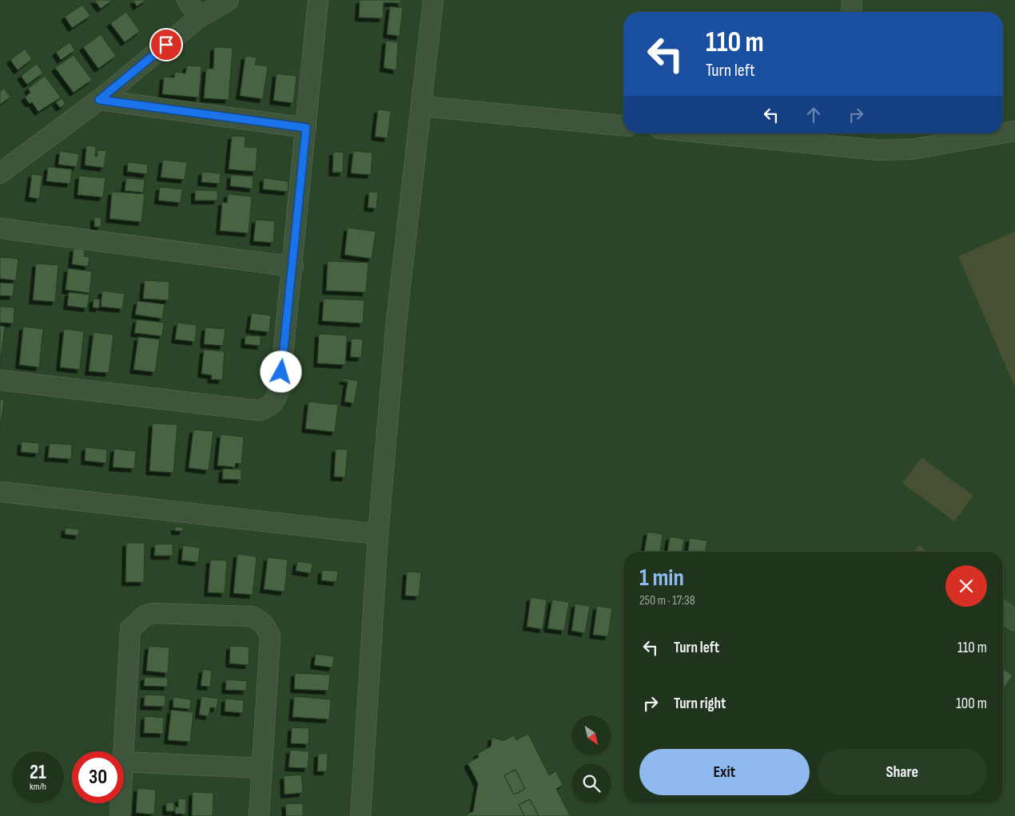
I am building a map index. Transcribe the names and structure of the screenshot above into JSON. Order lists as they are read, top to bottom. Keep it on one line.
{"north":"bottom right","page":{"turn":["110 m","Turn left"],"heading":["1 min","250 m · 17:38"],"list":[{"name":"Turn left","value":"110 m"},{"name":"Turn right","value":"100 m"}],"buttons":["Exit","Share"],"speed":"21 km/h","limit":"30"}}
